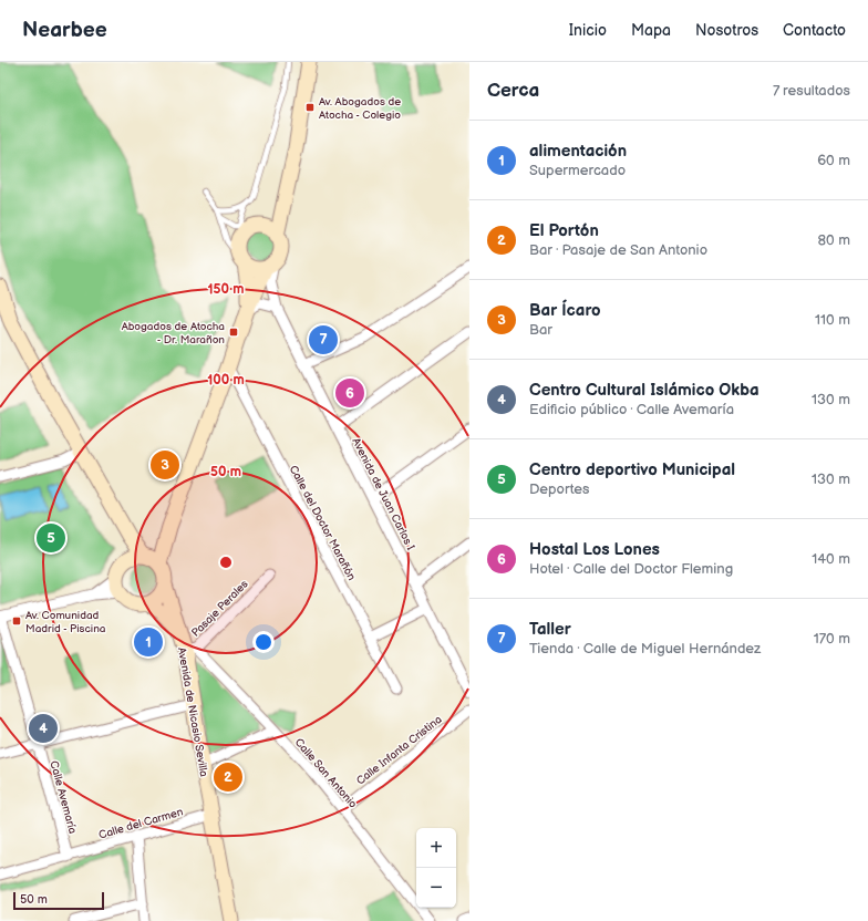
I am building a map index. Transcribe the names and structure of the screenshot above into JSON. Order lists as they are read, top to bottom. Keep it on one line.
{"streets":{"main road":["Avenida de Nicasio Sevilla"],"street":["Avenida de Juan Carlos I","Calle del Doctor Marañón","Pasaje Perales","Calle Infanta Cristina","Calle San Antonio","Calle Avemaría","Calle del Carmen"]},"crossings":[["Pasaje Perales","Avenida de Nicasio Sevilla"],["Pasaje Perales","Calle San Antonio"],["Avenida de Nicasio Sevilla","Calle San Antonio"],["Avenida de Nicasio Sevilla","Calle del Carmen"],["Calle Infanta Cristina","Calle San Antonio"],["Calle Avemaría","Calle del Carmen"]],"places":{"transit":["Av. Abogados de Atocha - Colegio","Abogados de Atocha - Dr. Marañon","Av. Comunidad Madrid - Piscina"]},"scale_bar":"50 m","page":{"header":"Nearbee","nav":["Inicio","Mapa","Nosotros","Contacto"],"heading":["Cerca","7 resultados"],"list":[{"mark":"1","name":"alimentación","note":"Supermercado","value":"60 m"},{"mark":"2","name":"El Portón","note":"Bar · Pasaje de San Antonio","value":"80 m"},{"mark":"3","name":"Bar Ícaro","note":"Bar","value":"110 m"},{"mark":"4","name":"Centro Cultural Islámico Okba","note":"Edificio público · Calle Avemaría","value":"130 m"},{"mark":"5","name":"Centro deportivo Municipal","note":"Deportes","value":"130 m"},{"mark":"6","name":"Hostal Los Lones","note":"Hotel · Calle del Doctor Fleming","value":"140 m"},{"mark":"7","name":"Taller","note":"Tienda · Calle de Miguel Hernández","value":"170 m"}],"pins":["7","6","3","5","1","4","2"],"map_buttons":["+","−"],"scale":"50 m"},"rings":["150 m","100 m","50 m"]}
